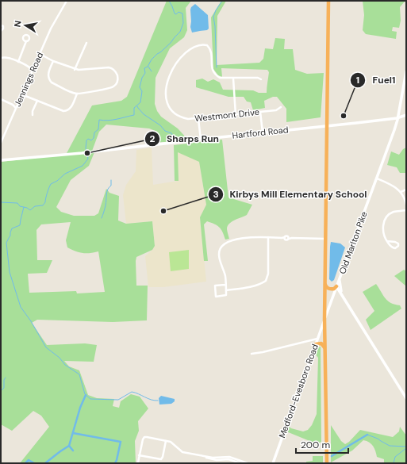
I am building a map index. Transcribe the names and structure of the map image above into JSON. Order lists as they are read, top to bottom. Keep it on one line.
{"streets":{"street":["Jennings Road","Westmont Drive","Hartford Road","Old Marlton Pike","Medford-Evesboro Road"]},"crossings":[["Hartford Road","Old Marlton Pike"],["Old Marlton Pike","Medford-Evesboro Road"]],"places":["Fuel1","Sharps Run","Kirbys Mill Elementary School"],"scale_bar":"200 m","north":"left"}
